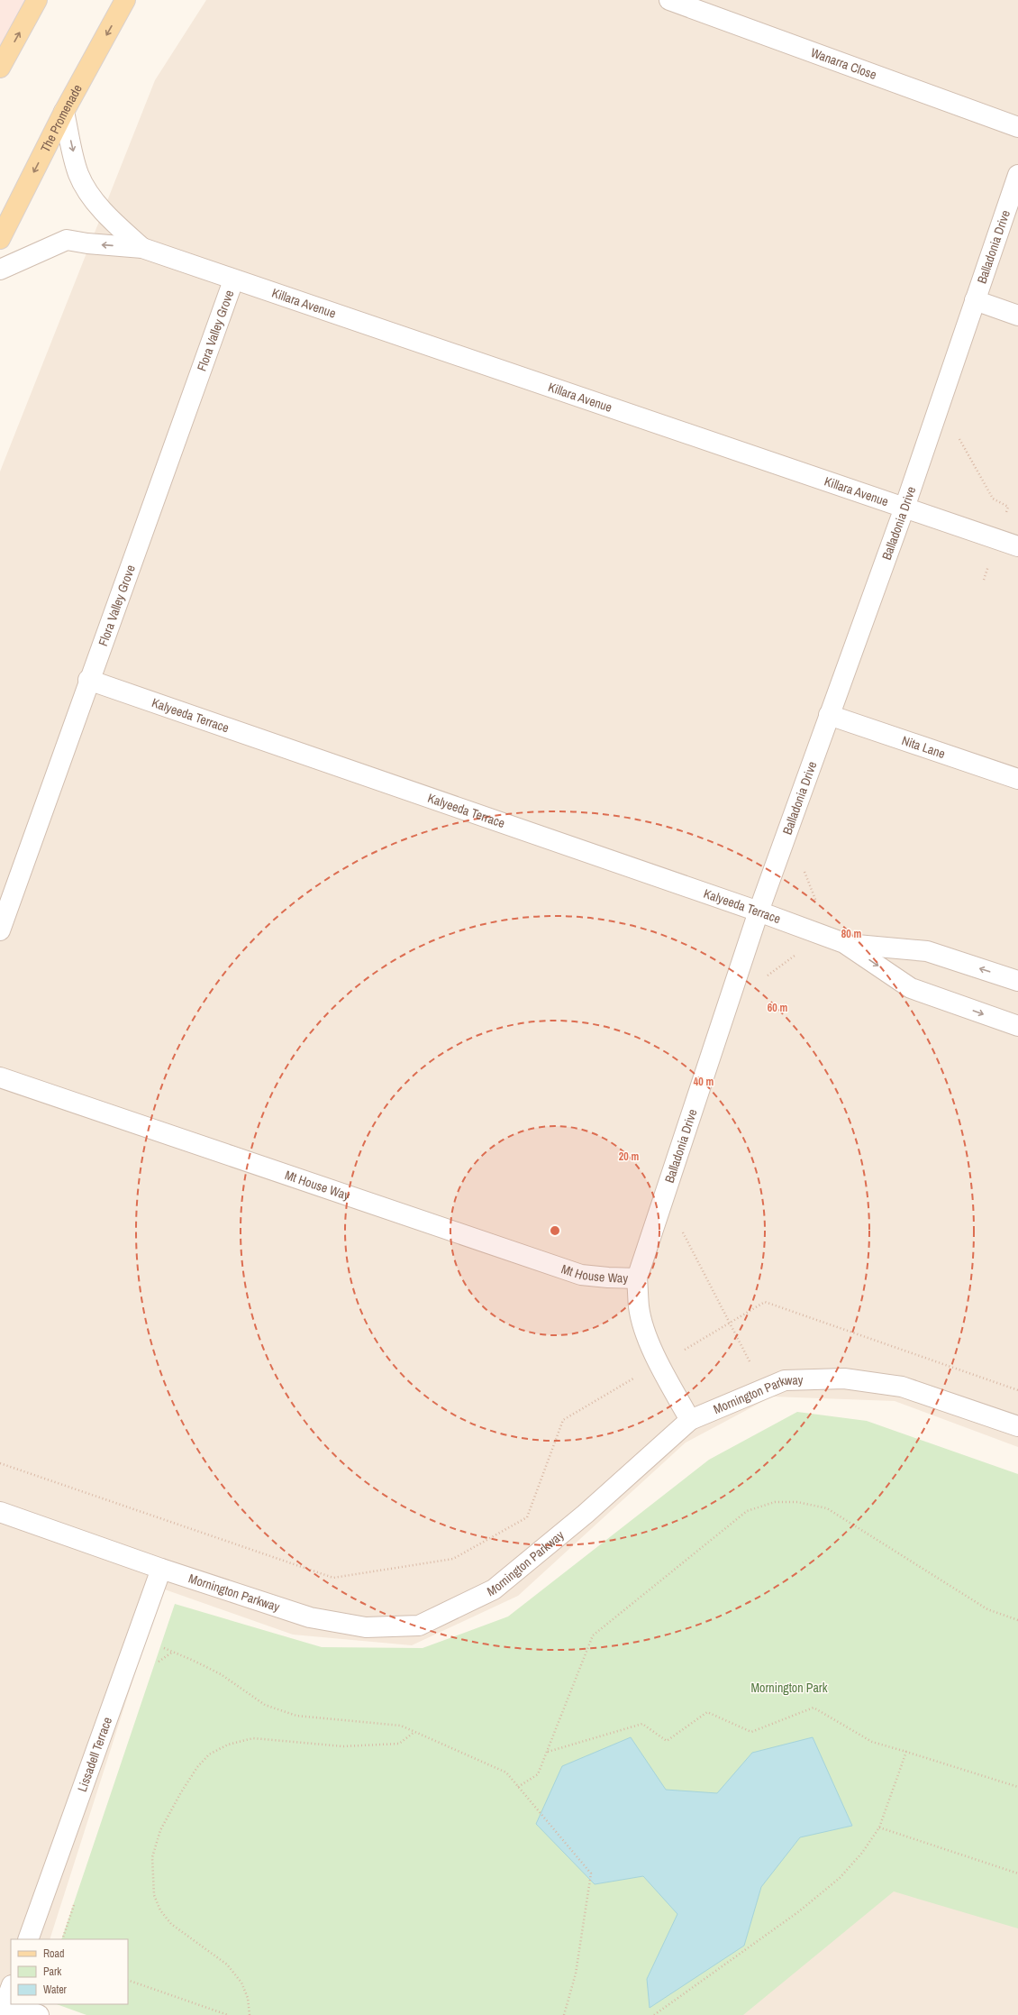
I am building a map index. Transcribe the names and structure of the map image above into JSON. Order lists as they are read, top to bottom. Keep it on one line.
{"streets":{"main road":["The Promenade"],"street":["Wanarra Close","Balladonia Drive","Killara Avenue","Flora Valley Grove","Kalyeeda Terrace","Nita Lane","Mt House Way","Mornington Parkway","Lissadell Terrace"]},"crossings":[["The Promenade","Killara Avenue"],["Balladonia Drive","Killara Avenue"],["Balladonia Drive","Kalyeeda Terrace"],["Balladonia Drive","Nita Lane"],["Balladonia Drive","Mt House Way"],["Balladonia Drive","Mornington Parkway"],["Killara Avenue","Flora Valley Grove"],["Flora Valley Grove","Kalyeeda Terrace"],["Mornington Parkway","Lissadell Terrace"]],"one_way":["The Promenade"],"parks":["Mornington Park"],"legend":["Road","Park","Water"],"rings":["80 m","60 m","40 m","20 m"]}
